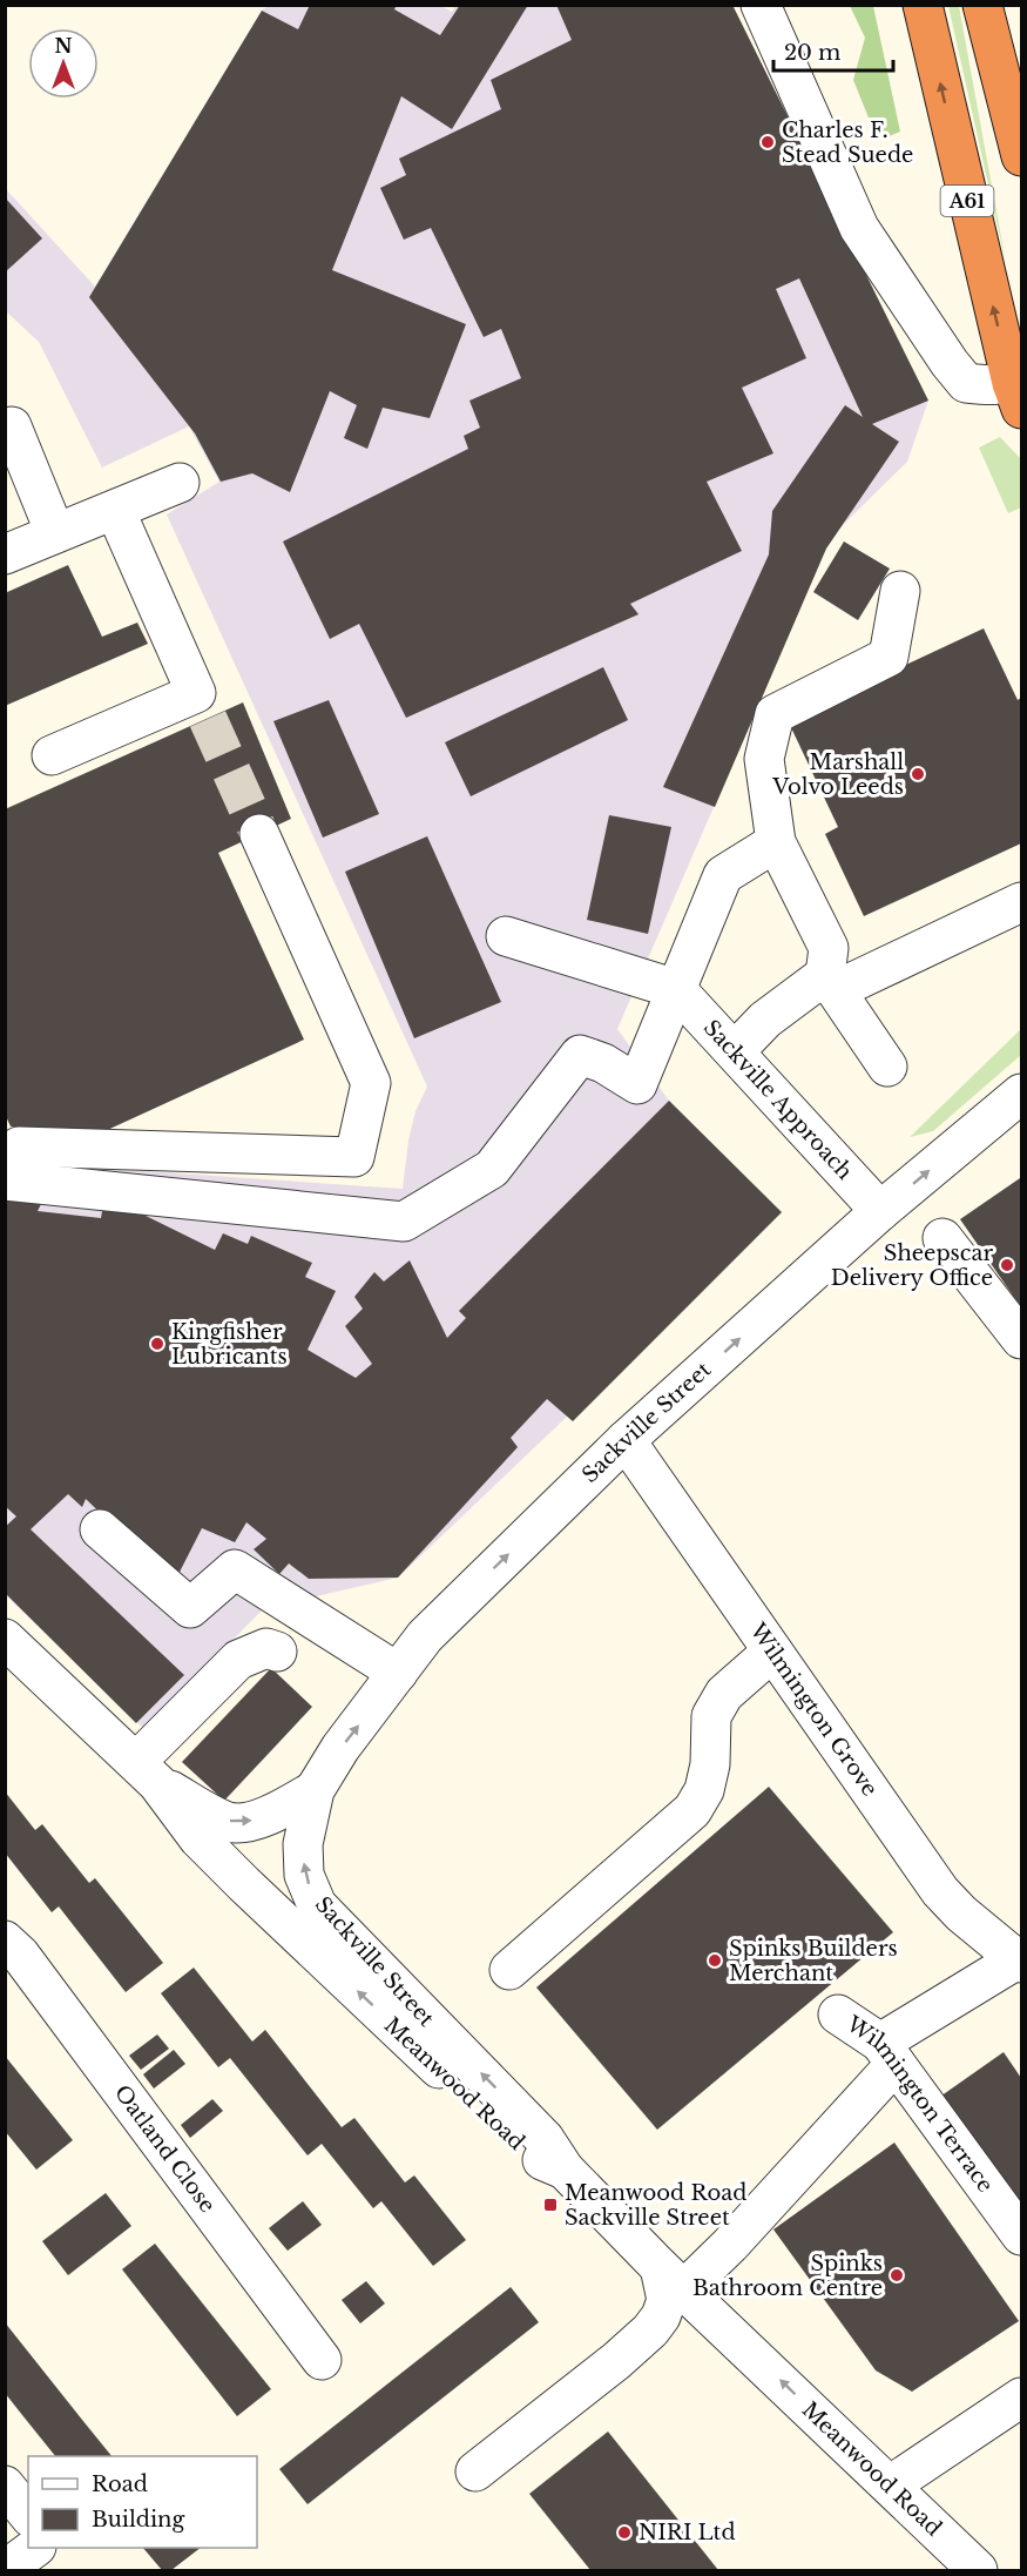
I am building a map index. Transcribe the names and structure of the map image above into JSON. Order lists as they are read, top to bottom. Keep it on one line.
{"streets":{"highway":["A61"],"street":["Sackville Approach","Sackville Street","Wilmington Grove","Meanwood Road","Wilmington Terrace","Oatland Close"]},"crossings":[["Sackville Approach","Sackville Street"],["Sackville Street","Wilmington Grove"],["Sackville Street","Meanwood Road"]],"one_way":["Meanwood Road"],"places":{"other":["Charles F. Stead Suede","Marshall Volvo Leeds","Sheepscar Delivery Office","Kingfisher Lubricants","Spinks Builders Merchant","Spinks Bathroom Centre","NIRI Ltd"],"transit":["Meanwood Road Sackville Street"]},"legend":["Road","Building"],"scale_bar":"20 m","north":"top"}
